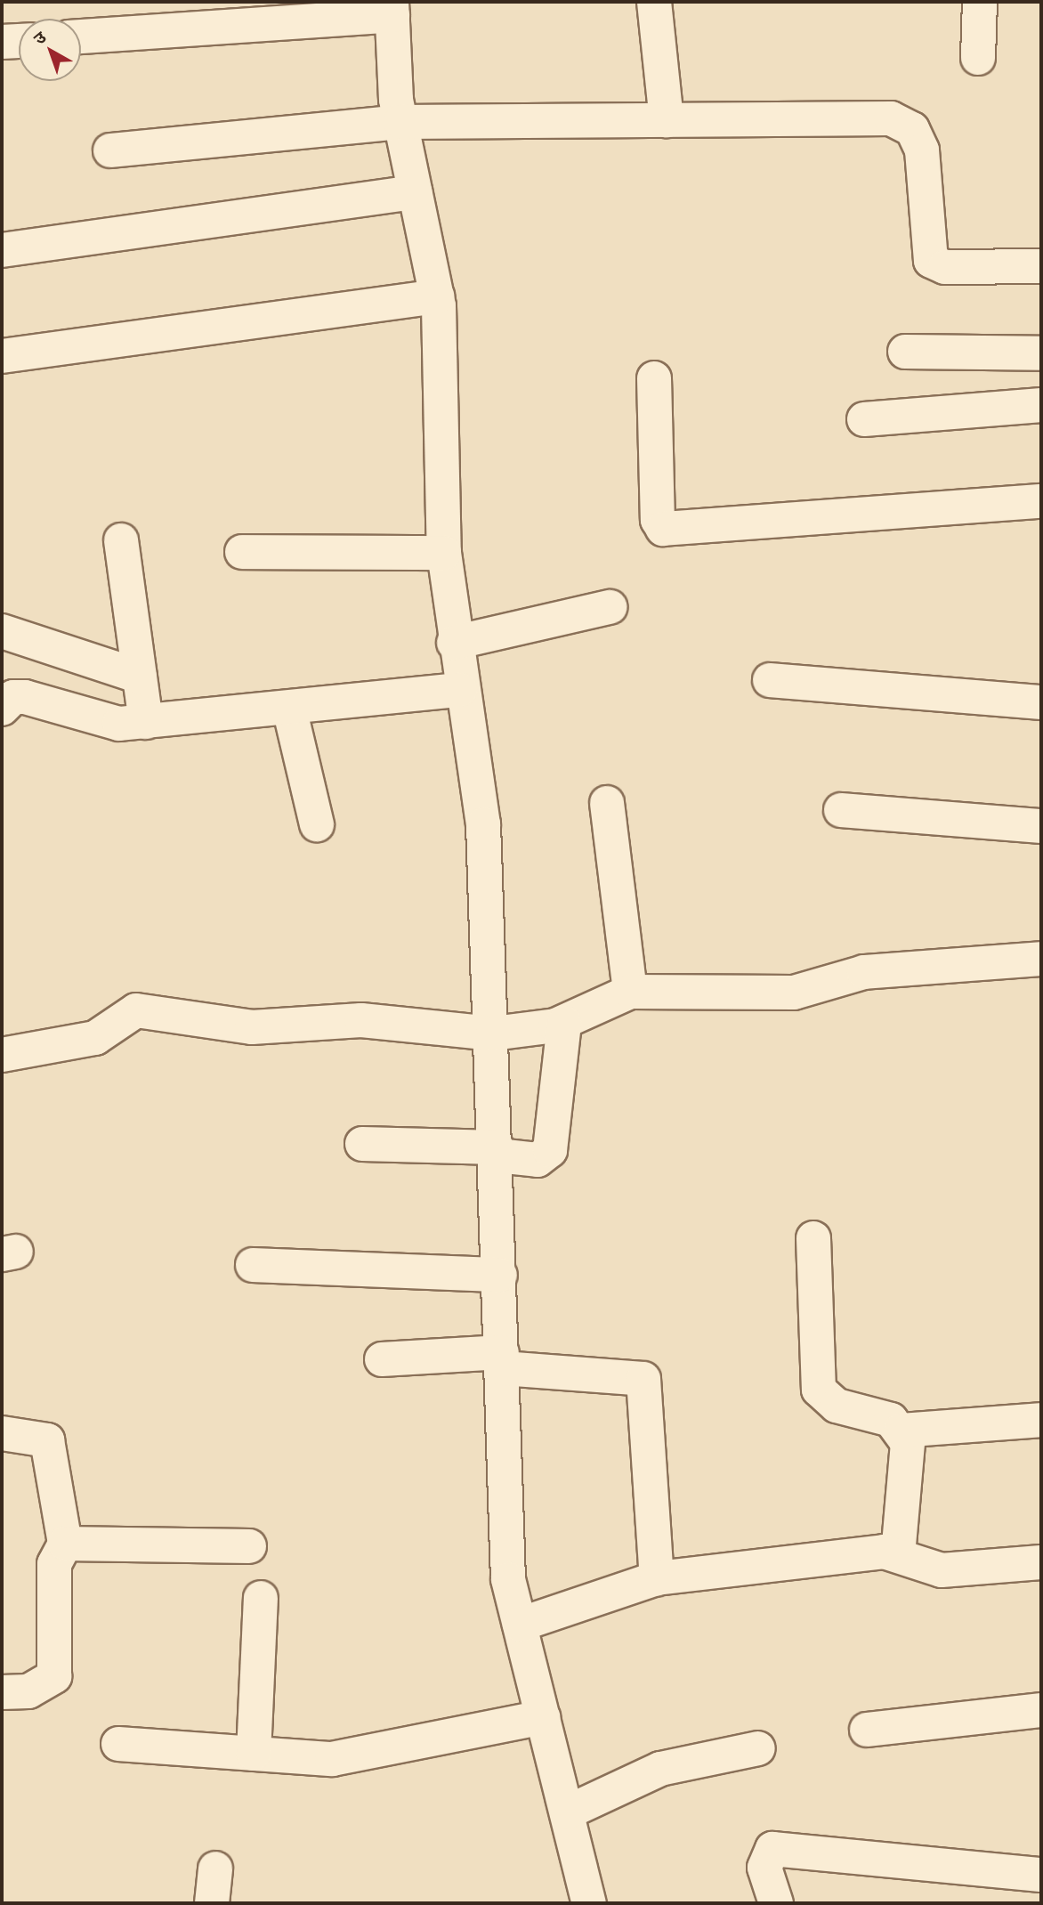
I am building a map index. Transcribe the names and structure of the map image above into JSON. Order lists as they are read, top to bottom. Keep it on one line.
{"north":"top left"}
